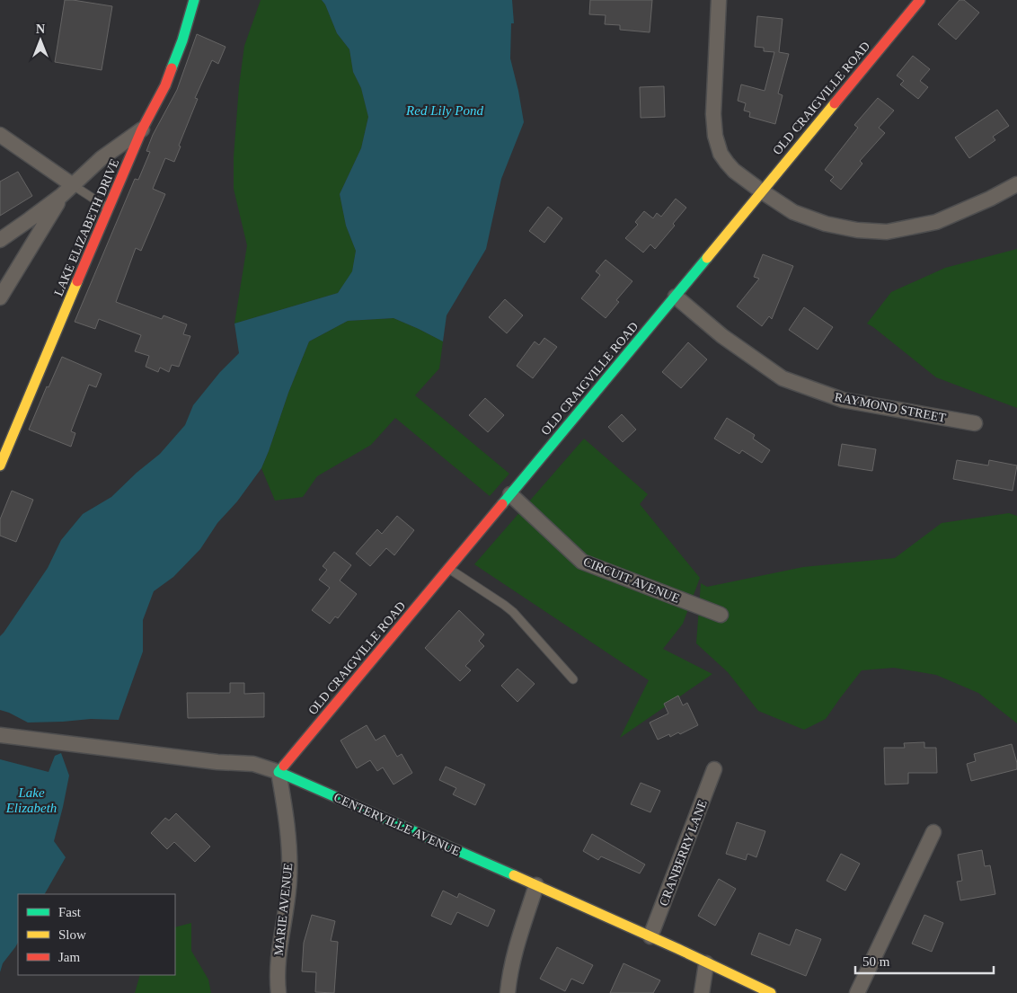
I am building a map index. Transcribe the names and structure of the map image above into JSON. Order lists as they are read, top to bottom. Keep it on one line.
{"streets":{"street":["OLD CRAIGVILLE ROAD","LAKE ELIZABETH DRIVE","RAYMOND STREET","CIRCUIT AVENUE","CENTERVILLE AVENUE","CRANBERRY LANE","MARIE AVENUE"]},"crossings":[["OLD CRAIGVILLE ROAD","RAYMOND STREET"],["OLD CRAIGVILLE ROAD","CIRCUIT AVENUE"],["OLD CRAIGVILLE ROAD","CENTERVILLE AVENUE"],["OLD CRAIGVILLE ROAD","MARIE AVENUE"],["CENTERVILLE AVENUE","CRANBERRY LANE"],["CENTERVILLE AVENUE","MARIE AVENUE"]],"water":["Red Lily Pond","Lake Elizabeth"],"legend":["Fast","Slow","Jam"],"scale_bar":"50 m","north":"top"}
